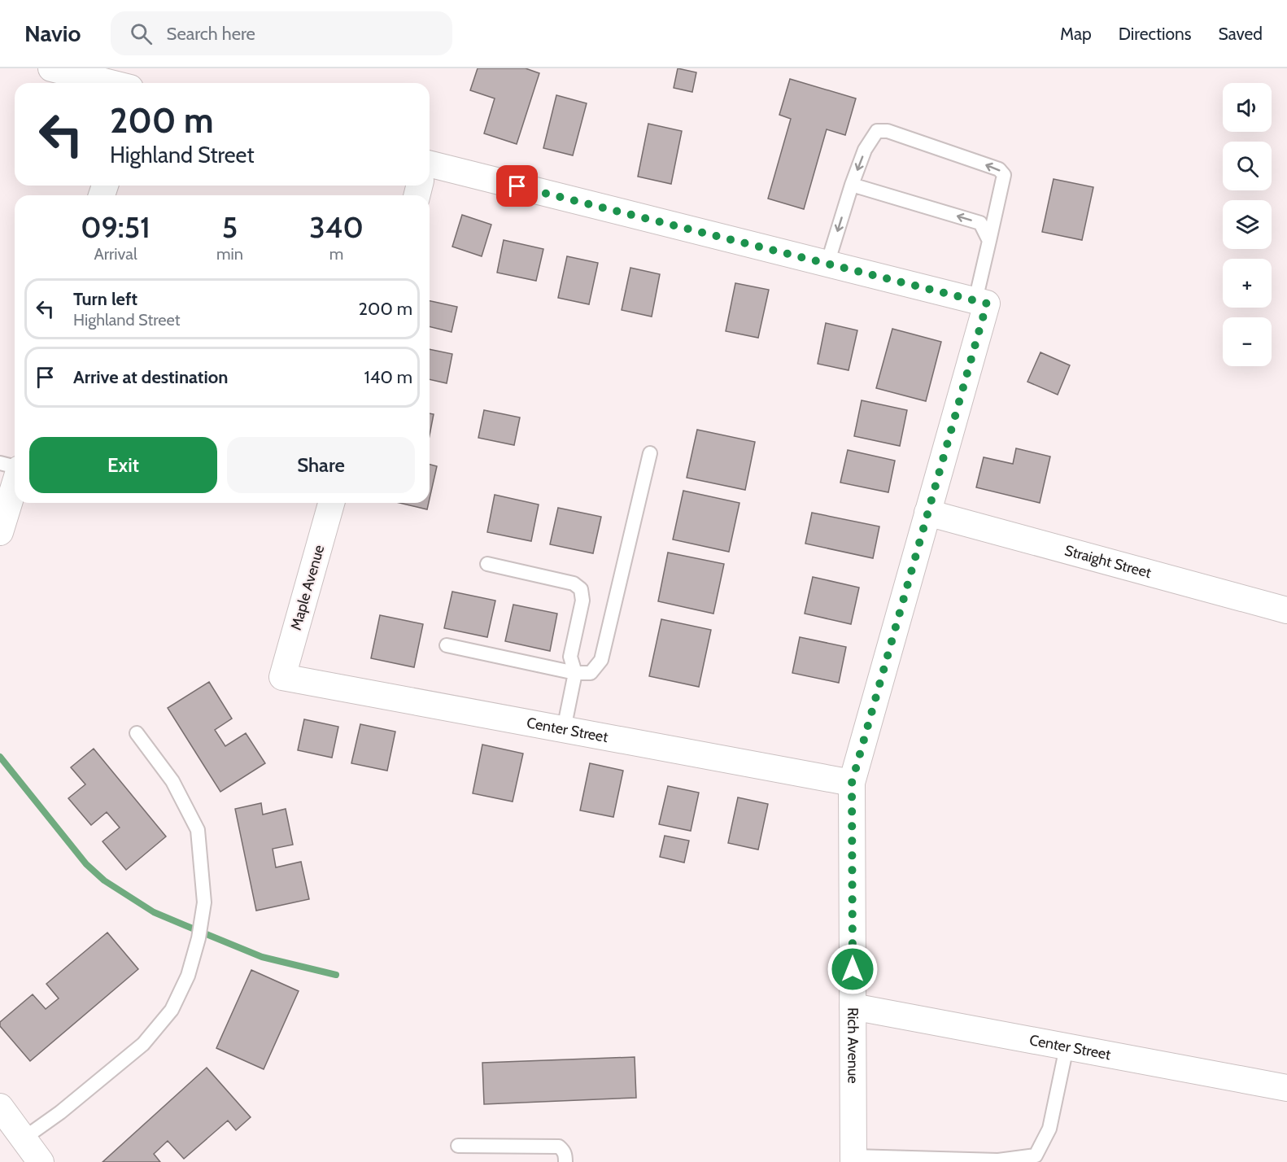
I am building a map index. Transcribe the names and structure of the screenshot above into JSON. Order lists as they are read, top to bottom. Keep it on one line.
{"streets":{"street":["Straight Street","Maple Avenue","Center Street","Rich Avenue"]},"crossings":[["Straight Street","Rich Avenue"],["Maple Avenue","Center Street"],["Center Street","Rich Avenue"]],"page":{"header":"Navio","search":"Search here","nav":["Map","Directions","Saved"],"map_buttons":["+","−"],"turn":["200 m","Highland Street"],"eta":["09:51","Arrival","5","min","340","m"],"list":[{"name":"Turn left","note":"Highland Street","value":"200 m"},{"name":"Arrive at destination","value":"140 m"}],"buttons":["Exit","Share"]}}
